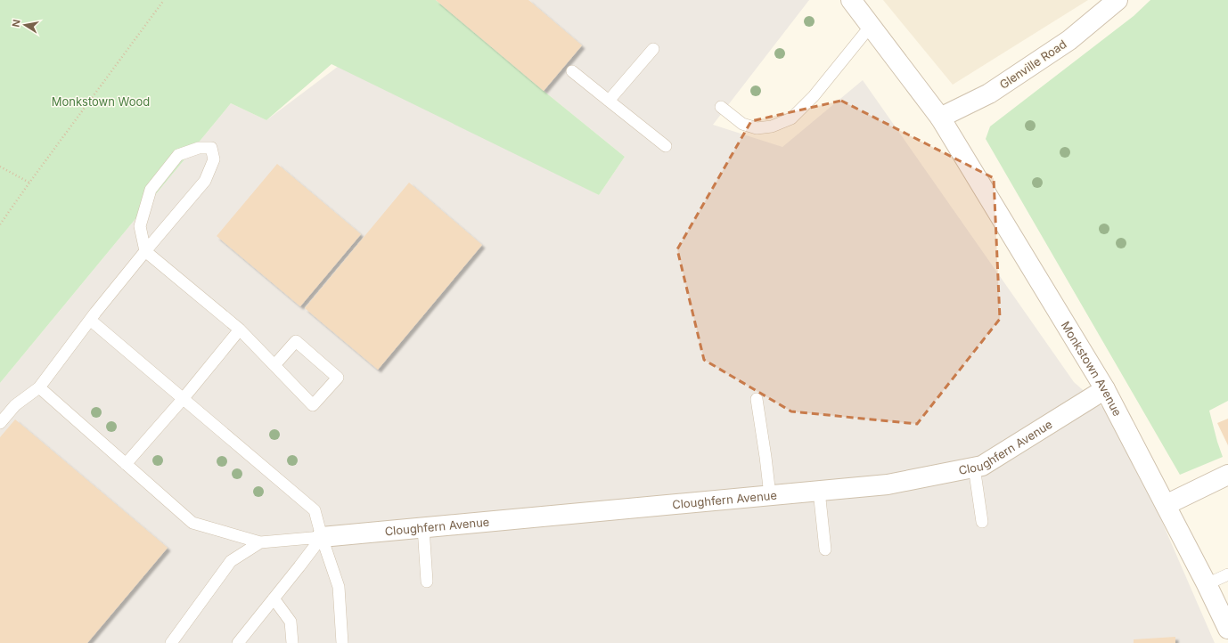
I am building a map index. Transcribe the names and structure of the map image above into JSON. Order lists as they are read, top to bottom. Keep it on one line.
{"streets":{"street":["Glenville Road","Monkstown Avenue","Cloughfern Avenue"]},"crossings":[["Glenville Road","Monkstown Avenue"],["Monkstown Avenue","Cloughfern Avenue"]],"parks":["Monkstown Wood"],"north":"left"}
